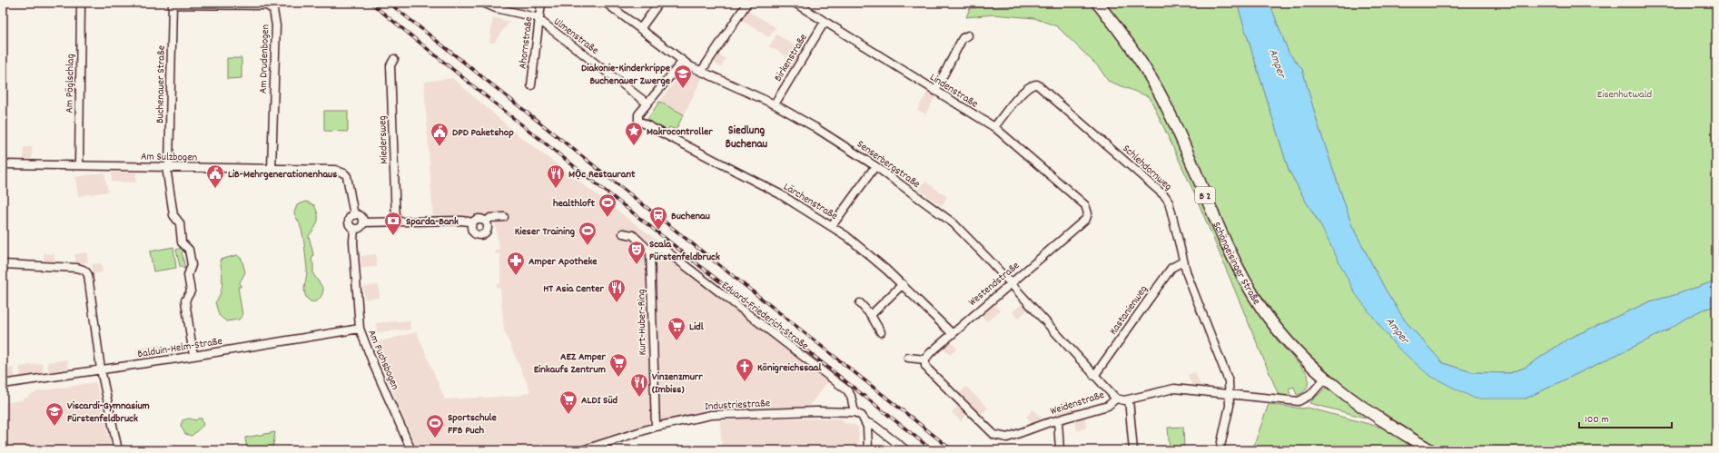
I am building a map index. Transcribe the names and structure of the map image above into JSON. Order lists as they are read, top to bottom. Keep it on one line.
{"streets":{"main road":["B 2","Schöngeisinger Straße"],"street":["Ulmenstraße","Ahornstraße","Birkenstraße","Am Drudenbogen","Am Pöglschlag","Buchenauer Straße","Lindenstraße","Miedersweg","Am Sulzbogen","Senserbergstraße","Schlehdornweg","Lärchenstraße","Westendstraße","Kastanienweg","Eduard-Friederich-Straße","Kurt-Huber-Ring","Balduin-Helm-Straße","Am Fuchsbogen","Weidenstraße","Industriestraße"]},"crossings":[["Ulmenstraße","Ahornstraße"],["Ulmenstraße","Lärchenstraße"],["Birkenstraße","Lindenstraße"],["Birkenstraße","Senserbergstraße"],["Am Drudenbogen","Buchenauer Straße"],["Am Drudenbogen","Am Sulzbogen"],["Am Pöglschlag","Am Sulzbogen"],["Buchenauer Straße","Am Sulzbogen"],["Buchenauer Straße","Balduin-Helm-Straße"],["Lindenstraße","Schlehdornweg"],["Lindenstraße","Westendstraße"],["Am Sulzbogen","Am Fuchsbogen"],["Senserbergstraße","Westendstraße"],["Senserbergstraße","Kastanienweg"],["Senserbergstraße","Weidenstraße"],["Schlehdornweg","Kastanienweg"],["Schlehdornweg","Weidenstraße"],["Lärchenstraße","Westendstraße"],["Schöngeisinger Straße","Weidenstraße"],["Westendstraße","Weidenstraße"],["Eduard-Friederich-Straße","Kurt-Huber-Ring"],["Eduard-Friederich-Straße","Industriestraße"],["Kurt-Huber-Ring","Industriestraße"],["Balduin-Helm-Straße","Am Fuchsbogen"]],"districts":["Siedlung Buchenau"],"water":["Amper"],"parks":["Eisenhutwald"],"places":{"school or university":["Diakonie-Kinderkrippe Buchenauer Zwerge","Viscardi-Gymnasium Fürstenfeldbruck"],"place":["Makrocontroller"],"public building":["DPD Paketshop","LiB-Mehrgenerationenhaus"],"restaurant":["Mộc Restaurant","HT Asia Center","Vinzenzmurr (Imbiss)"],"sports":["healthloft","Kieser Training","Sportschule FFB Puch"],"station":["Buchenau"],"bank":["Sparda-Bank"],"theatre":["Scala Fürstenfeldbruck"],"pharmacy":["Amper Apotheke"],"supermarket":["Lidl","AEZ Amper Einkaufs Zentrum","ALDI Süd"],"church":["Königreichssaal"]},"scale_bar":"100 m"}
